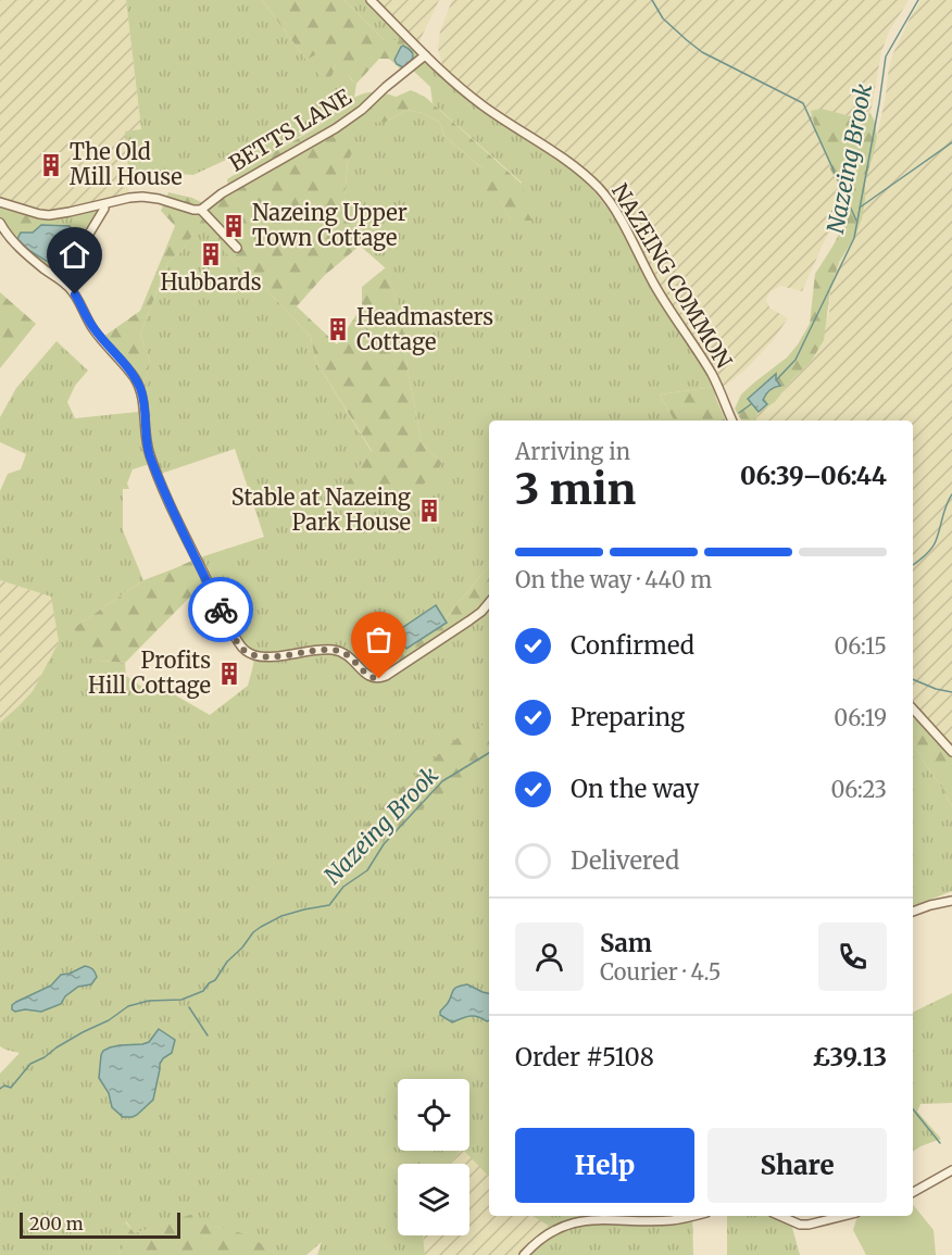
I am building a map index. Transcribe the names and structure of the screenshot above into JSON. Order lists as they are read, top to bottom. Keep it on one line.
{"streets":{"street":["BETTS LANE","NAZEING COMMON"]},"crossings":[["BETTS LANE","NAZEING COMMON"]],"water":["Nazeing Brook"],"places":{"building":["The Old Mill House","Nazeing Upper Town Cottage","Hubbards","Headmasters Cottage","Stable at Nazeing Park House","Profits Hill Cottage"]},"scale_bar":"200 m","page":{"heading":["3 min","Arriving in","06:39–06:44"],"panel":["Sam","Courier · 4.5","Order #5108","£39.13"],"bar":"On the way · 440 m","list":[["Confirmed","06:15"],["Preparing","06:19"],["On the way","06:23"],"Delivered"],"buttons":["Help","Share"],"scale":"200 m"}}
